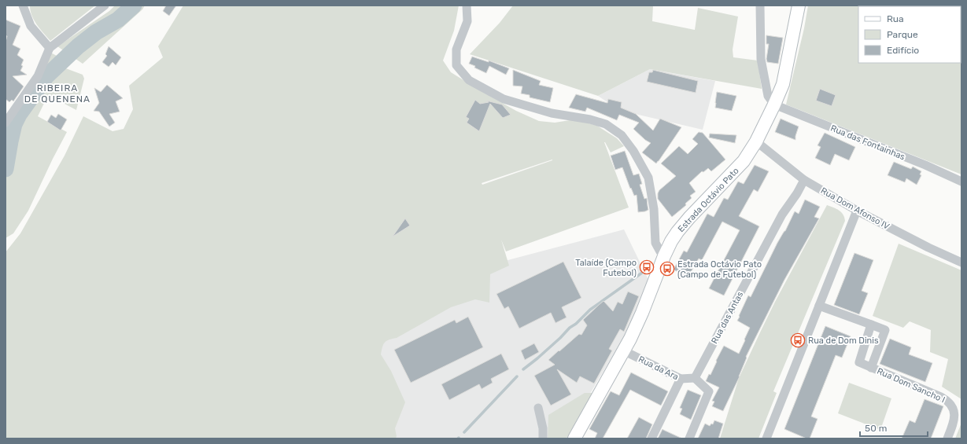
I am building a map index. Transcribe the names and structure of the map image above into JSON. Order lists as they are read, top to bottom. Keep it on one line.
{"streets":{"street":["Rua das Fontainhas","Estrada Octávio Pato","Rua Dom Afonso IV","Rua das Antas","Rua da Ara","Rua Dom Sancho I"]},"crossings":[["Rua das Fontainhas","Estrada Octávio Pato"],["Estrada Octávio Pato","Rua Dom Afonso IV"],["Estrada Octávio Pato","Rua da Ara"],["Rua Dom Afonso IV","Rua das Antas"],["Rua das Antas","Rua da Ara"]],"districts":["RIBEIRA DE QUENENA"],"places":{"bus stop":["Talaíde (Campo Futebol)","Estrada Octávio Pato (Campo de Futebol)","Rua de Dom Dinis"]},"legend":["Rua","Parque","Edifício"],"scale_bar":"50 m"}
